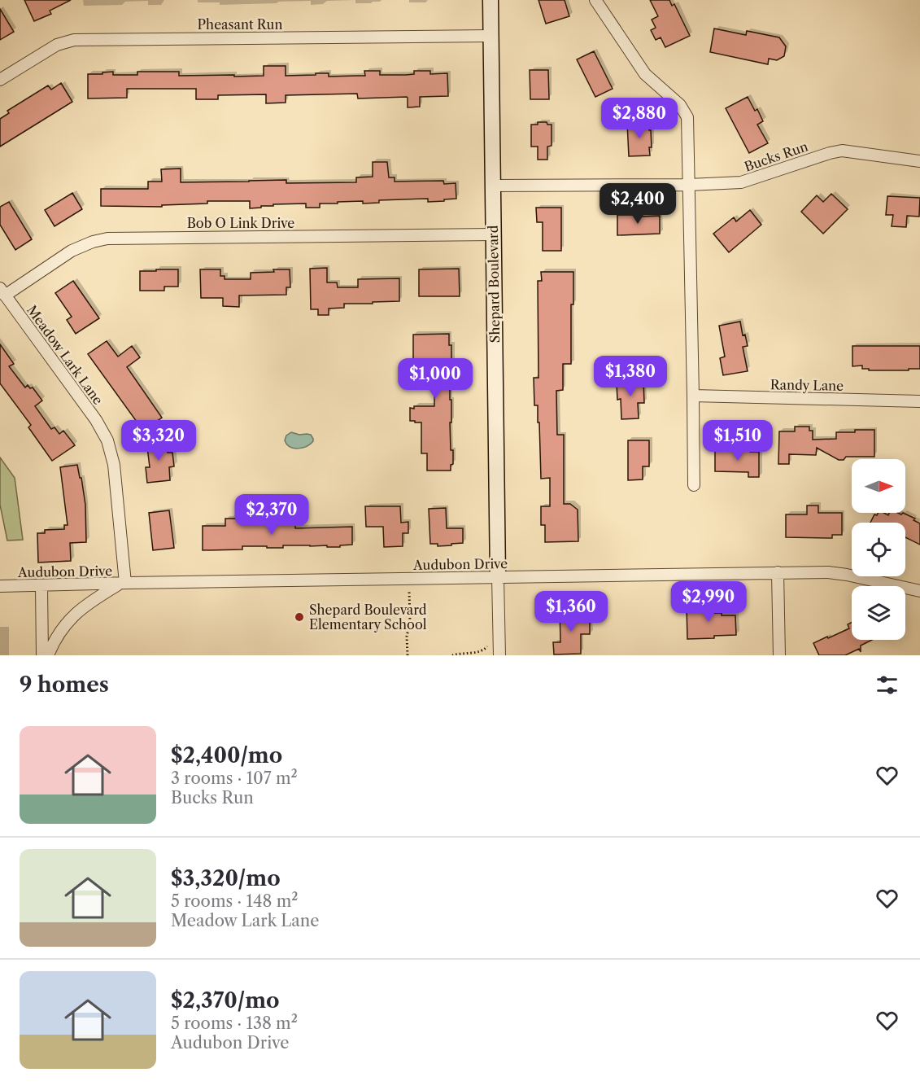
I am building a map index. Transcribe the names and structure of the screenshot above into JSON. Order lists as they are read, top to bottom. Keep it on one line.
{"streets":{"street":["Pheasant Run","Bucks Run","Bob O Link Drive","Shepard Boulevard","Meadow Lark Lane","Randy Lane","Audubon Drive"]},"crossings":[["Pheasant Run","Shepard Boulevard"],["Bucks Run","Shepard Boulevard"],["Bob O Link Drive","Shepard Boulevard"],["Bob O Link Drive","Meadow Lark Lane"],["Shepard Boulevard","Audubon Drive"],["Meadow Lark Lane","Audubon Drive"]],"places":["Shepard Boulevard Elementary School"],"north":"right","page":{"price":["$2,880","$2,400","$1,380","$1,000","$3,320","$1,510","$2,370","$2,990","$1,360"],"heading":"9 homes","list":[{"name":"$2,400/mo","note":"3 rooms · 107 m² · Bucks Run"},{"name":"$3,320/mo","note":"5 rooms · 148 m² · Meadow Lark Lane"},{"name":"$2,370/mo","note":"5 rooms · 138 m² · Audubon Drive"}]}}
